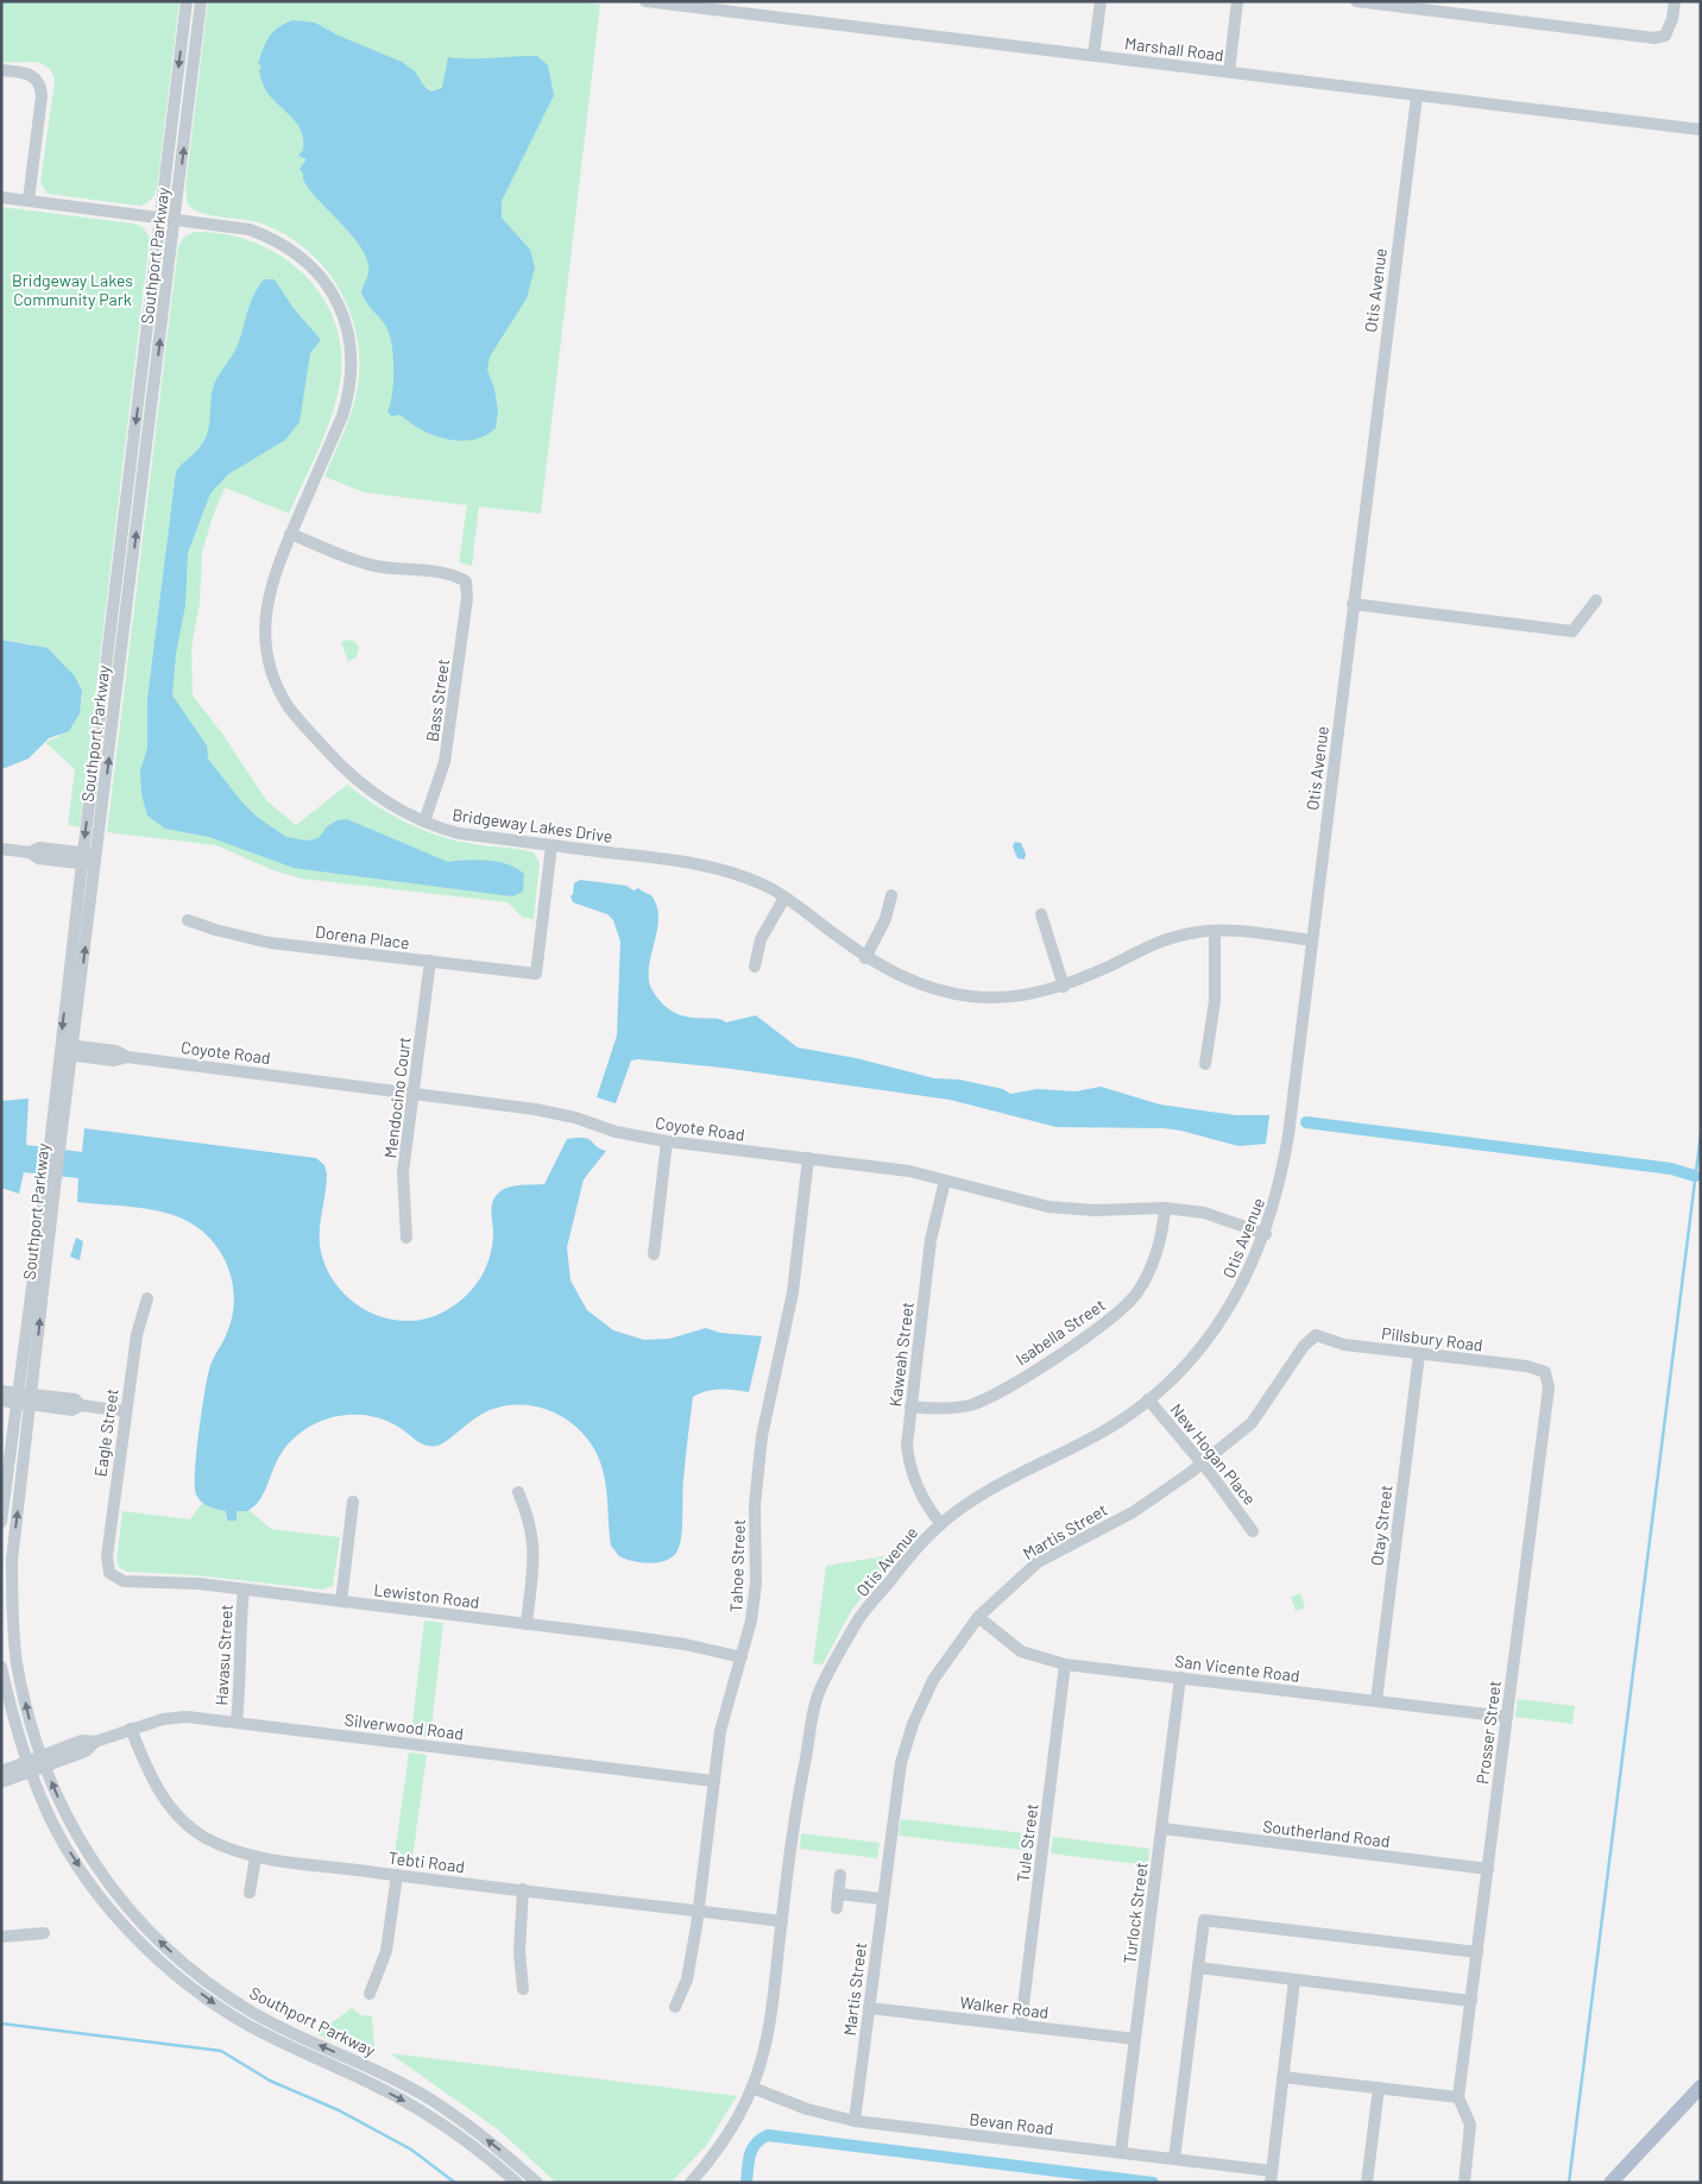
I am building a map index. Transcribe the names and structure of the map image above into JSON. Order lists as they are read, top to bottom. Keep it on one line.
{"streets":{"street":["Marshall Road","Southport Parkway","Otis Avenue","Bass Street","Bridgeway Lakes Drive","Dorena Place","Coyote Road","Mendocino Court","Isabella Street","Pillsbury Road","Kaweah Street","Eagle Street","New Hogan Place","Otay Street","Martis Street","Tahoe Street","Lewiston Road","Havasu Street","San Vicente Road","Silverwood Road","Prosser Street","Southerland Road","Tule Street","Tebti Road","Turlock Street","Walker Road","Bevan Road"]},"crossings":[["Marshall Road","Otis Avenue"],["Southport Parkway","Bridgeway Lakes Drive"],["Southport Parkway","Coyote Road"],["Southport Parkway","Silverwood Road"],["Otis Avenue","Bridgeway Lakes Drive"],["Otis Avenue","Coyote Road"],["Otis Avenue","Kaweah Street"],["Otis Avenue","New Hogan Place"],["Otis Avenue","Tebti Road"],["Otis Avenue","Bevan Road"],["Bass Street","Bridgeway Lakes Drive"],["Bridgeway Lakes Drive","Dorena Place"],["Dorena Place","Mendocino Court"],["Coyote Road","Mendocino Court"],["Coyote Road","Isabella Street"],["Coyote Road","Kaweah Street"],["Coyote Road","Tahoe Street"],["Isabella Street","Kaweah Street"],["Pillsbury Road","Otay Street"],["Pillsbury Road","Martis Street"],["Pillsbury Road","Prosser Street"],["Eagle Street","Lewiston Road"],["New Hogan Place","Martis Street"],["Otay Street","San Vicente Road"],["Martis Street","San Vicente Road"],["Martis Street","Walker Road"],["Martis Street","Bevan Road"],["Tahoe Street","Lewiston Road"],["Tahoe Street","Silverwood Road"],["Tahoe Street","Tebti Road"],["Lewiston Road","Havasu Street"],["Havasu Street","Silverwood Road"],["San Vicente Road","Prosser Street"],["San Vicente Road","Tule Street"],["San Vicente Road","Turlock Street"],["Silverwood Road","Tebti Road"],["Prosser Street","Southerland Road"],["Southerland Road","Turlock Street"],["Tule Street","Walker Road"],["Turlock Street","Walker Road"],["Turlock Street","Bevan Road"]],"parks":["Bridgeway Lakes Community Park"]}
